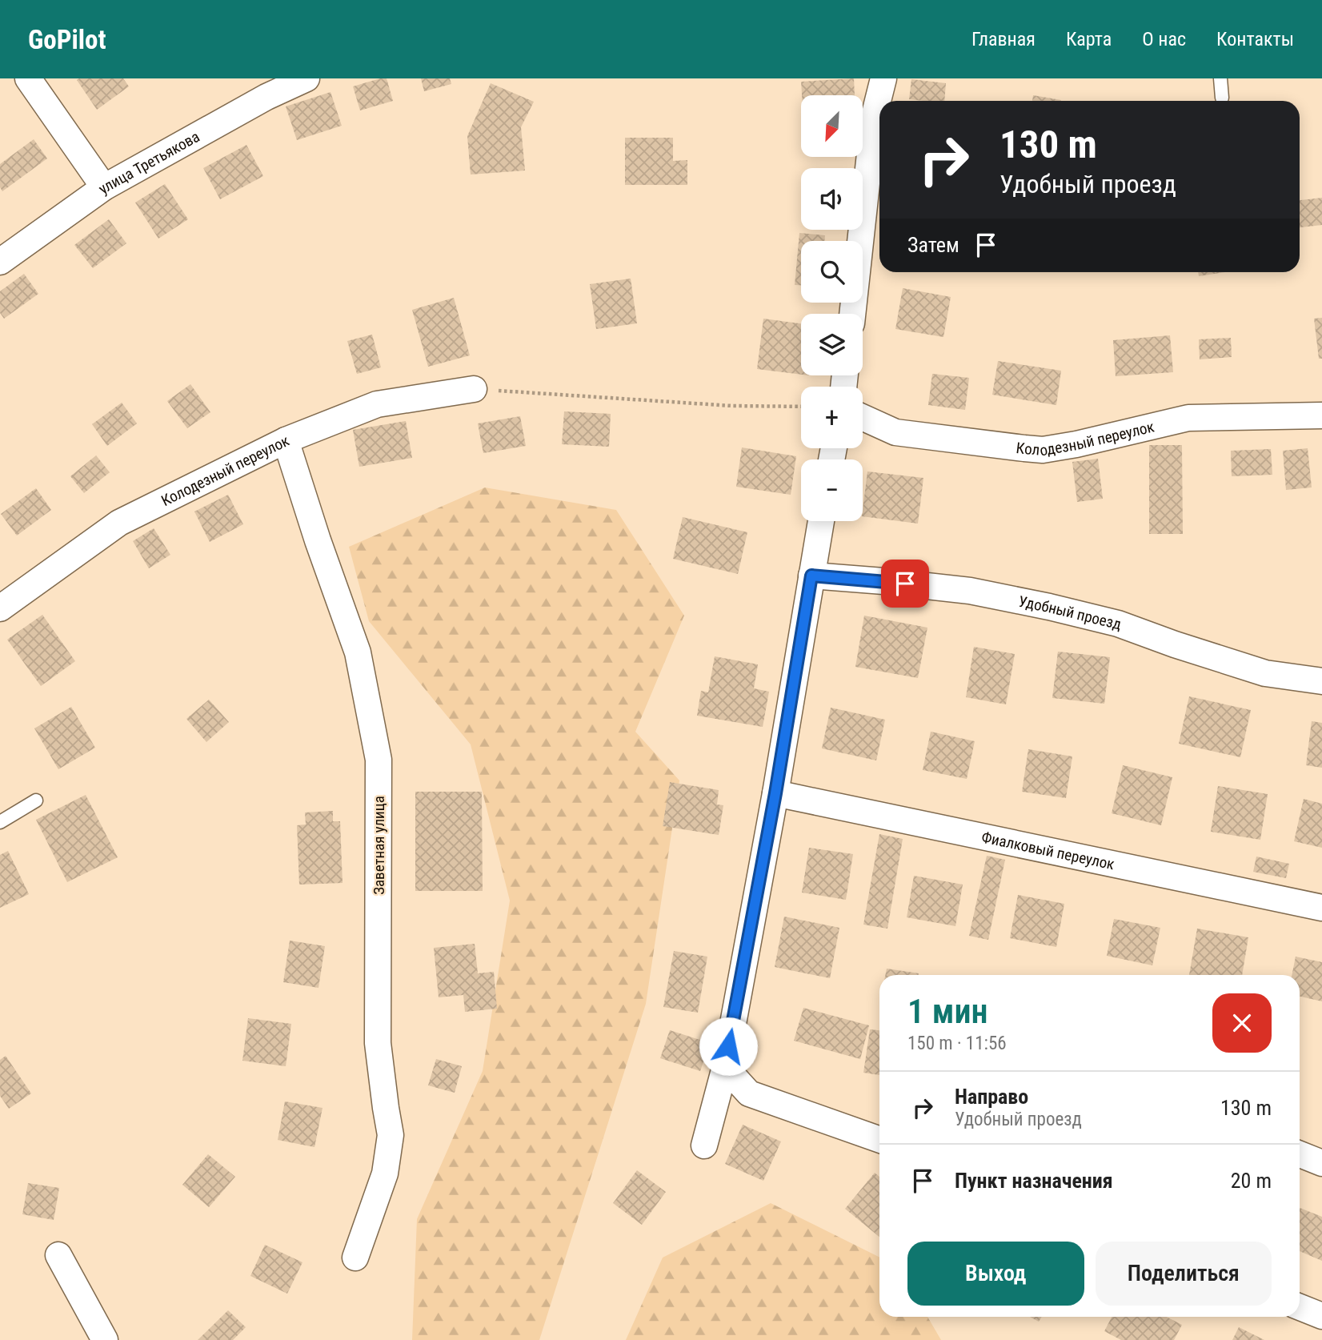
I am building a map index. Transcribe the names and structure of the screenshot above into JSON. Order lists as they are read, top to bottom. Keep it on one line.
{"streets":{"street":["улица Третьякова","Колодезный переулок","Удобный проезд","Заветная улица","Фиалковый переулок"]},"crossings":[["Колодезный переулок","Заветная улица"]],"north":"bottom left","page":{"header":"GoPilot","nav":["Главная","Карта","О нас","Контакты"],"map_buttons":["+","−"],"turn":["130 m","Удобный проезд"],"then":"Затем","heading":["1 мин","150 m · 11:56"],"list":[{"name":"Направо","note":"Удобный проезд","value":"130 m"},{"name":"Пункт назначения","value":"20 m"}],"buttons":["Выход","Поделиться"]}}
